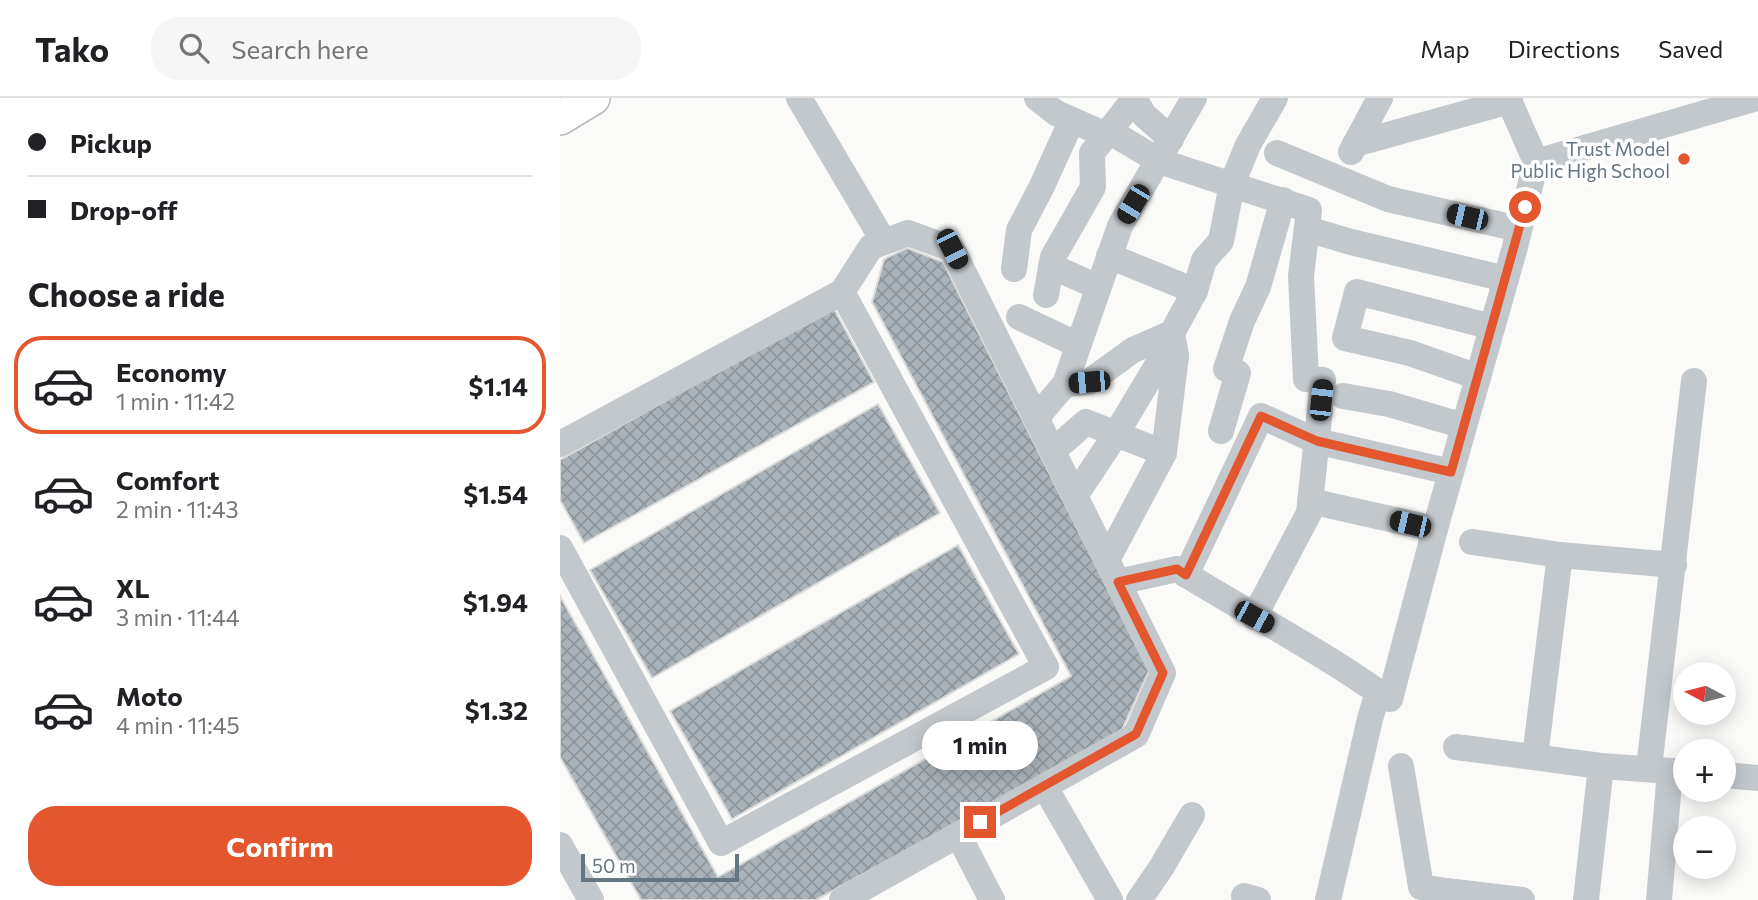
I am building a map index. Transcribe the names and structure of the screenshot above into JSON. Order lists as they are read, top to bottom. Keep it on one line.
{"places":["Trust Model Public High School"],"scale_bar":"50 m","north":"left","page":{"header":"Tako","search":"Search here","nav":["Map","Directions","Saved"],"banner":["Pickup","Drop-off"],"heading":"Choose a ride","list":[{"name":"Economy","note":"1 min · 11:42","value":"$1.14"},{"name":"Comfort","note":"2 min · 11:43","value":"$1.54"},{"name":"XL","note":"3 min · 11:44","value":"$1.94"},{"name":"Moto","note":"4 min · 11:45","value":"$1.32"}],"map_buttons":["+","−"],"bubble":"1 min","buttons":"Confirm","scale":"50 m"}}
